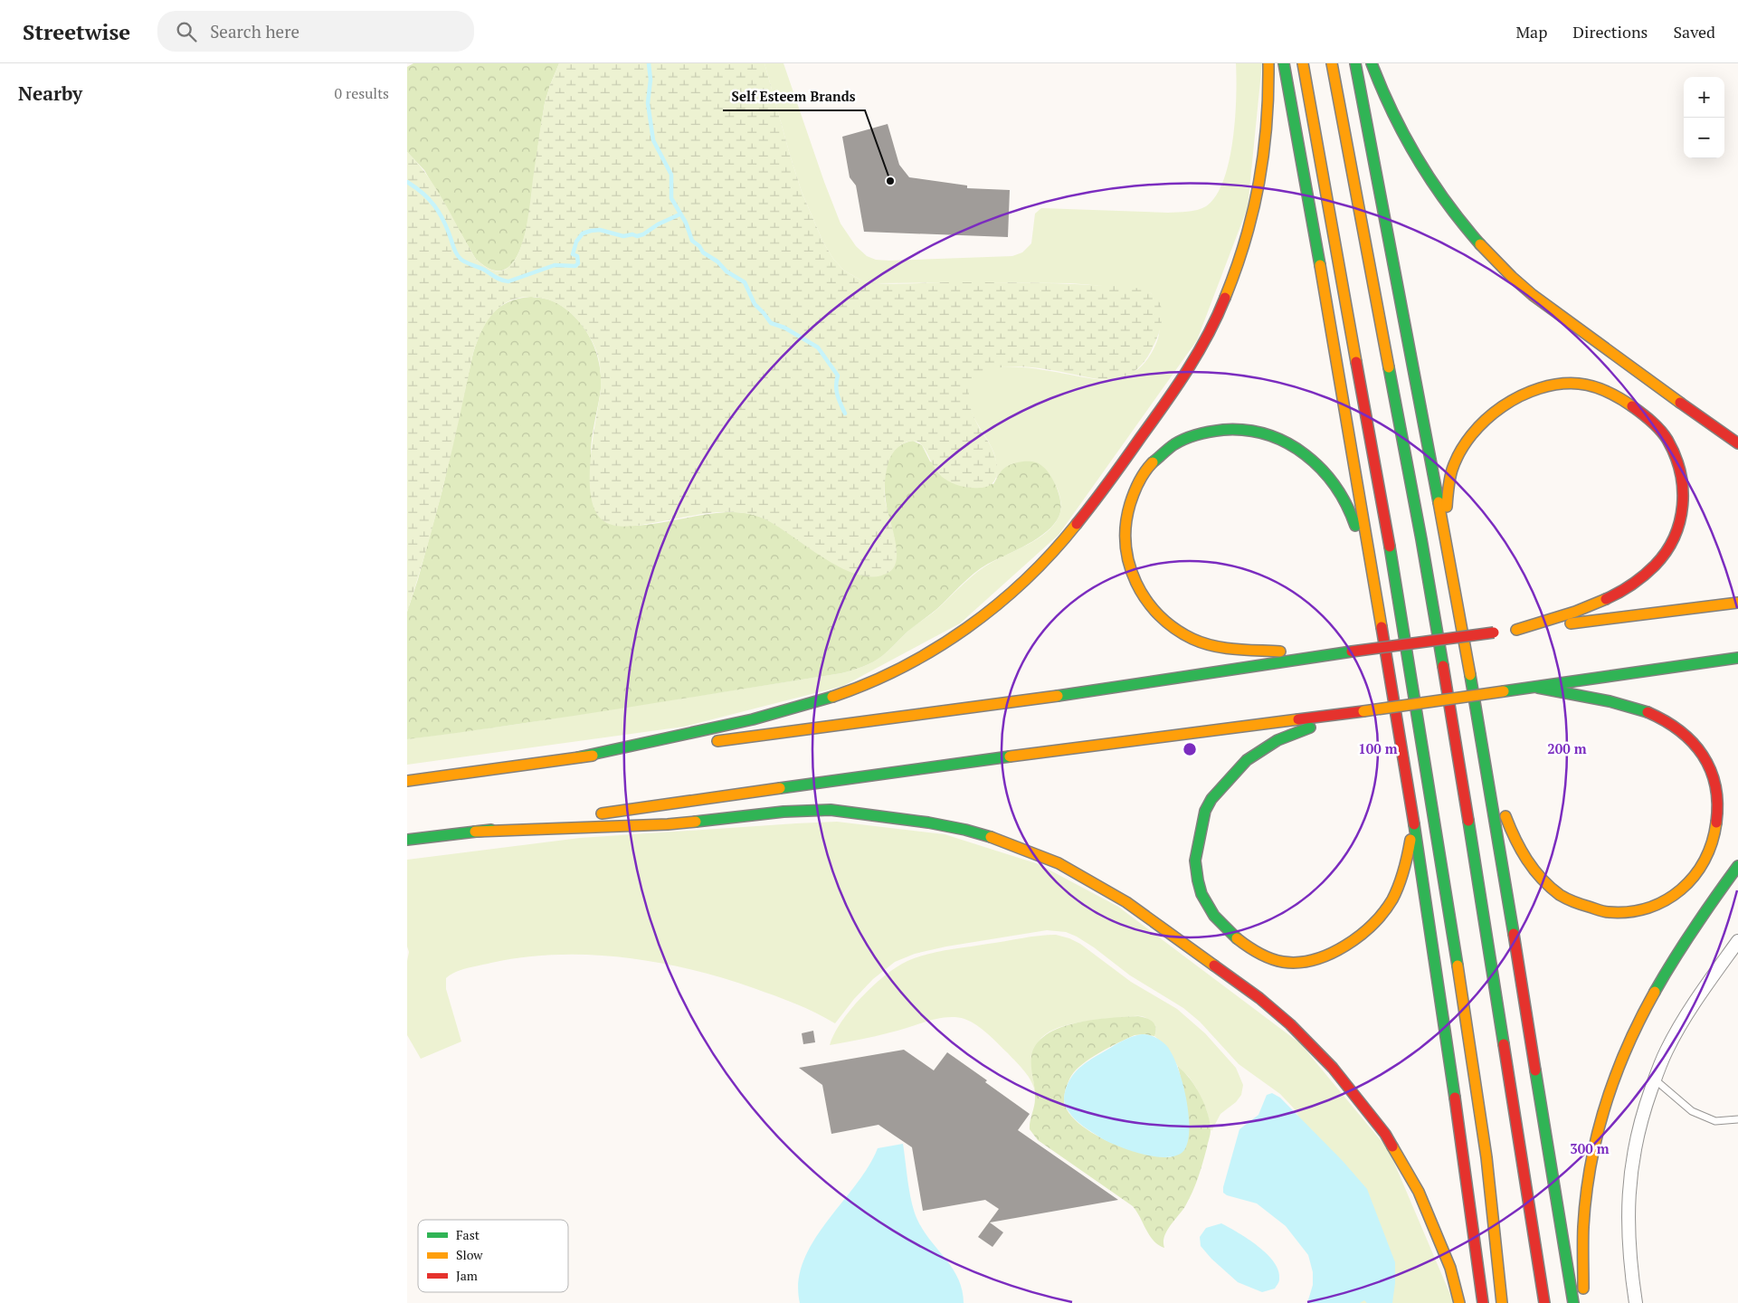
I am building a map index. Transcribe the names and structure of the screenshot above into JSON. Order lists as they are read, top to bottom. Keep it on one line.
{"places":["Self Esteem Brands"],"legend":["Fast","Slow","Jam"],"page":{"header":"Streetwise","search":"Search here","nav":["Map","Directions","Saved"],"heading":["Nearby","0 results"],"map_buttons":["+","−"]},"rings":["100 m","200 m","300 m"]}
